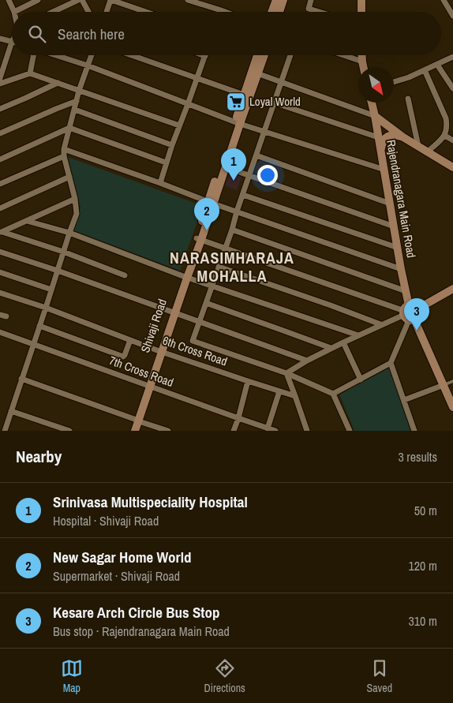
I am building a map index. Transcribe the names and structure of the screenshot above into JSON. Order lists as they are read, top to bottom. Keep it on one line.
{"streets":{"street":["Rajendranagara Main Road","Shivaji Road","6th Cross Road","7th Cross Road"]},"crossings":[["Shivaji Road","6th Cross Road"],["Shivaji Road","7th Cross Road"]],"districts":["NARASIMHARAJA MOHALLA"],"places":{"supermarket":["Loyal World"]},"north":"bottom right","page":{"search":"Search here","pins":["1","2","3"],"heading":["Nearby","3 results"],"list":[{"mark":"1","name":"Srinivasa Multispeciality Hospital","note":"Hospital · Shivaji Road","value":"50 m"},{"mark":"2","name":"New Sagar Home World","note":"Supermarket · Shivaji Road","value":"120 m"},{"mark":"3","name":"Kesare Arch Circle Bus Stop","note":"Bus stop · Rajendranagara Main Road","value":"310 m"}],"nav":["Map","Directions","Saved"]}}
